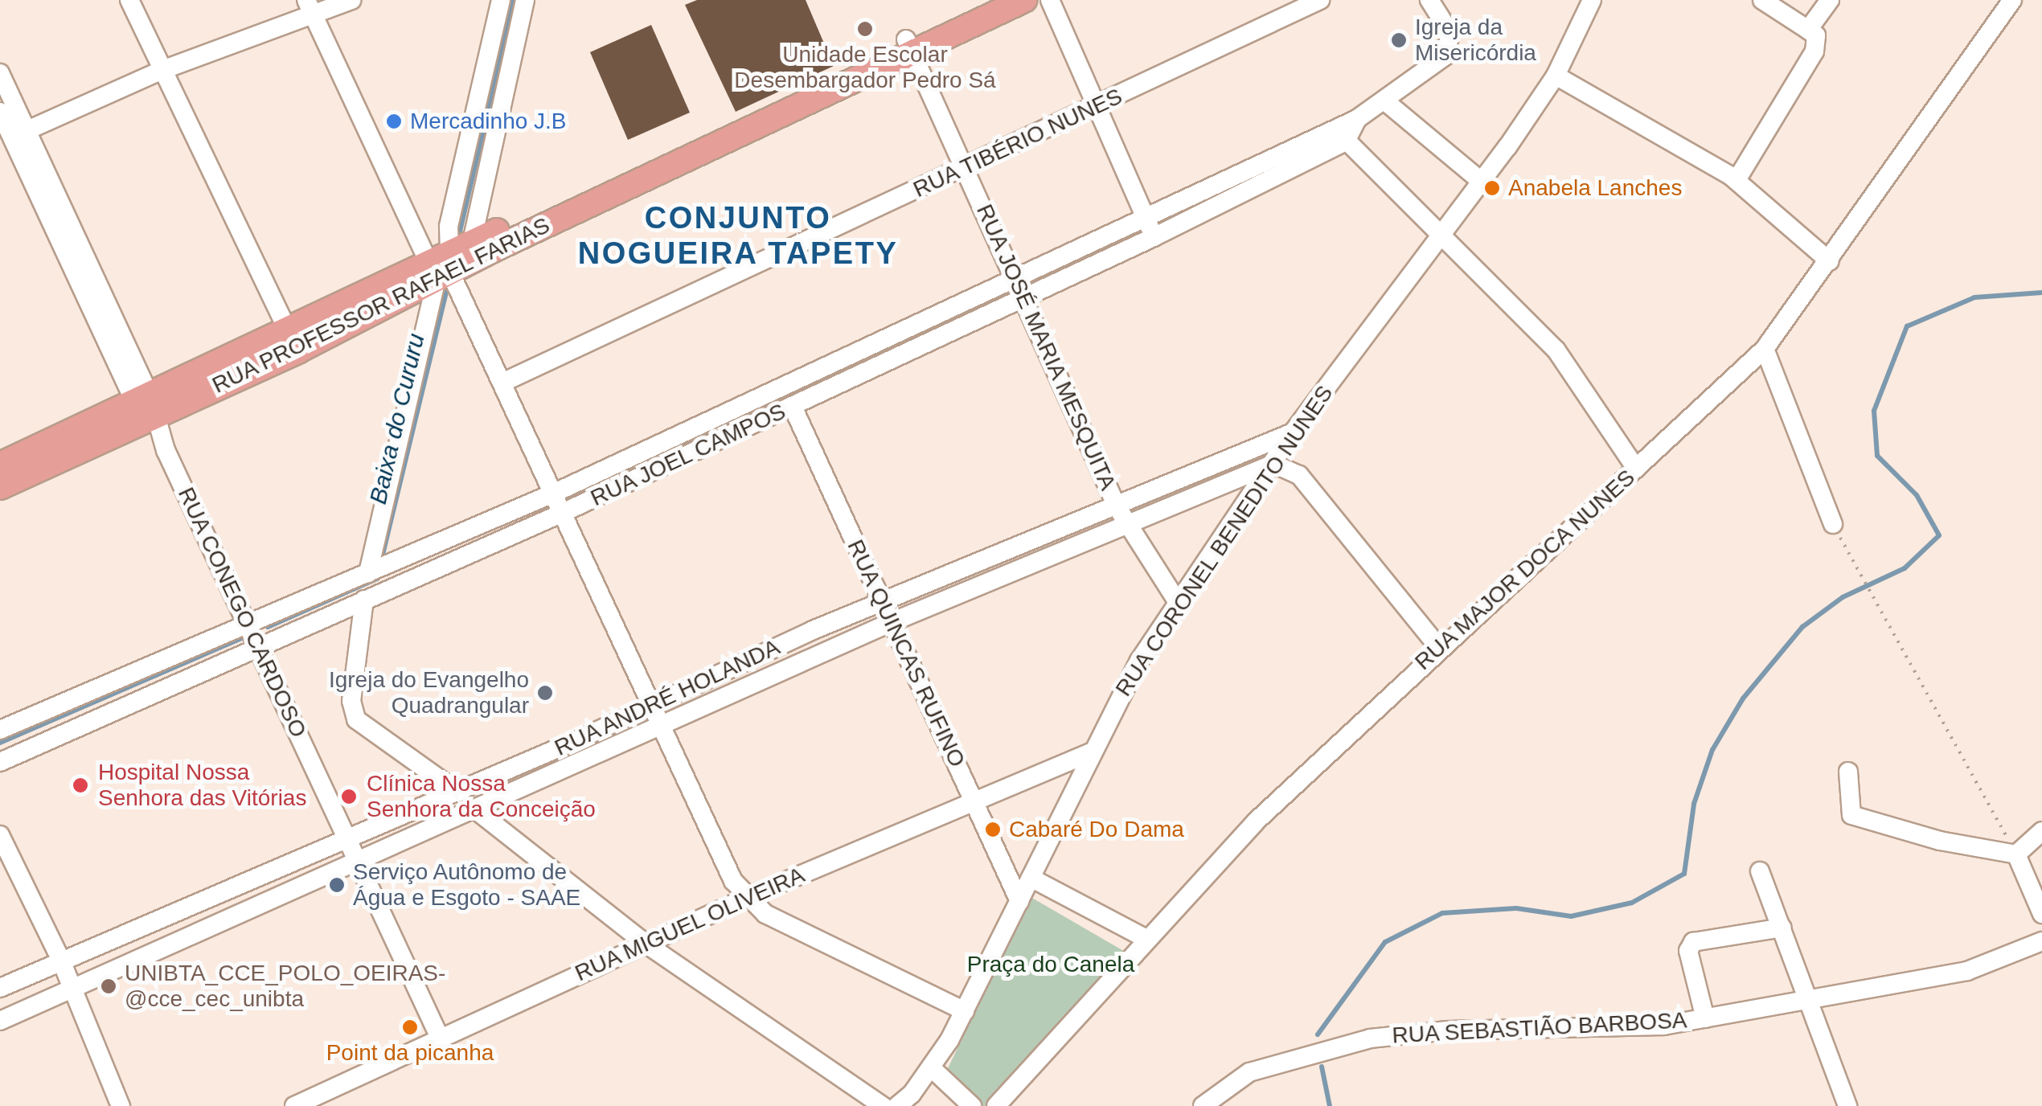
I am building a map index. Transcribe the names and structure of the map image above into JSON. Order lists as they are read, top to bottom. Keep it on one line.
{"streets":{"main road":["RUA PROFESSOR RAFAEL FARIAS"],"street":["RUA TIBÉRIO NUNES","RUA JOSÉ MARIA MESQUITA","RUA JOEL CAMPOS","RUA CORONEL BENEDITO NUNES","RUA MAJOR DOCA NUNES","RUA CONEGO CARDOSO","RUA QUINCAS RUFINO","RUA ANDRÉ HOLANDA","RUA MIGUEL OLIVEIRA","RUA SEBASTIÃO BARBOSA"]},"crossings":[["RUA TIBÉRIO NUNES","RUA JOSÉ MARIA MESQUITA"],["RUA PROFESSOR RAFAEL FARIAS","RUA JOSÉ MARIA MESQUITA"],["RUA PROFESSOR RAFAEL FARIAS","RUA CONEGO CARDOSO"],["RUA JOSÉ MARIA MESQUITA","RUA JOEL CAMPOS"],["RUA JOSÉ MARIA MESQUITA","RUA CORONEL BENEDITO NUNES"],["RUA JOSÉ MARIA MESQUITA","RUA ANDRÉ HOLANDA"],["RUA JOEL CAMPOS","RUA CONEGO CARDOSO"],["RUA JOEL CAMPOS","RUA QUINCAS RUFINO"],["RUA CORONEL BENEDITO NUNES","RUA QUINCAS RUFINO"],["RUA CORONEL BENEDITO NUNES","RUA ANDRÉ HOLANDA"],["RUA CORONEL BENEDITO NUNES","RUA MIGUEL OLIVEIRA"],["RUA CONEGO CARDOSO","RUA ANDRÉ HOLANDA"],["RUA CONEGO CARDOSO","RUA MIGUEL OLIVEIRA"],["RUA QUINCAS RUFINO","RUA ANDRÉ HOLANDA"],["RUA QUINCAS RUFINO","RUA MIGUEL OLIVEIRA"]],"districts":["CONJUNTO NOGUEIRA TAPETY"],"water":["Baixa do Cururu"],"parks":["Praça do Canela"],"places":["Unidade Escolar Desembargador Pedro Sá","Igreja da Misericórdia","Mercadinho J.B","Anabela Lanches","Igreja do Evangelho Quadrangular","Hospital Nossa Senhora das Vitórias","Clínica Nossa Senhora da Conceição","Cabaré Do Dama","Serviço Autônomo de Água e Esgoto - SAAE","UNIBTA_CCE_POLO_OEIRAS- @cce_cec_unibta","Point da picanha"]}
